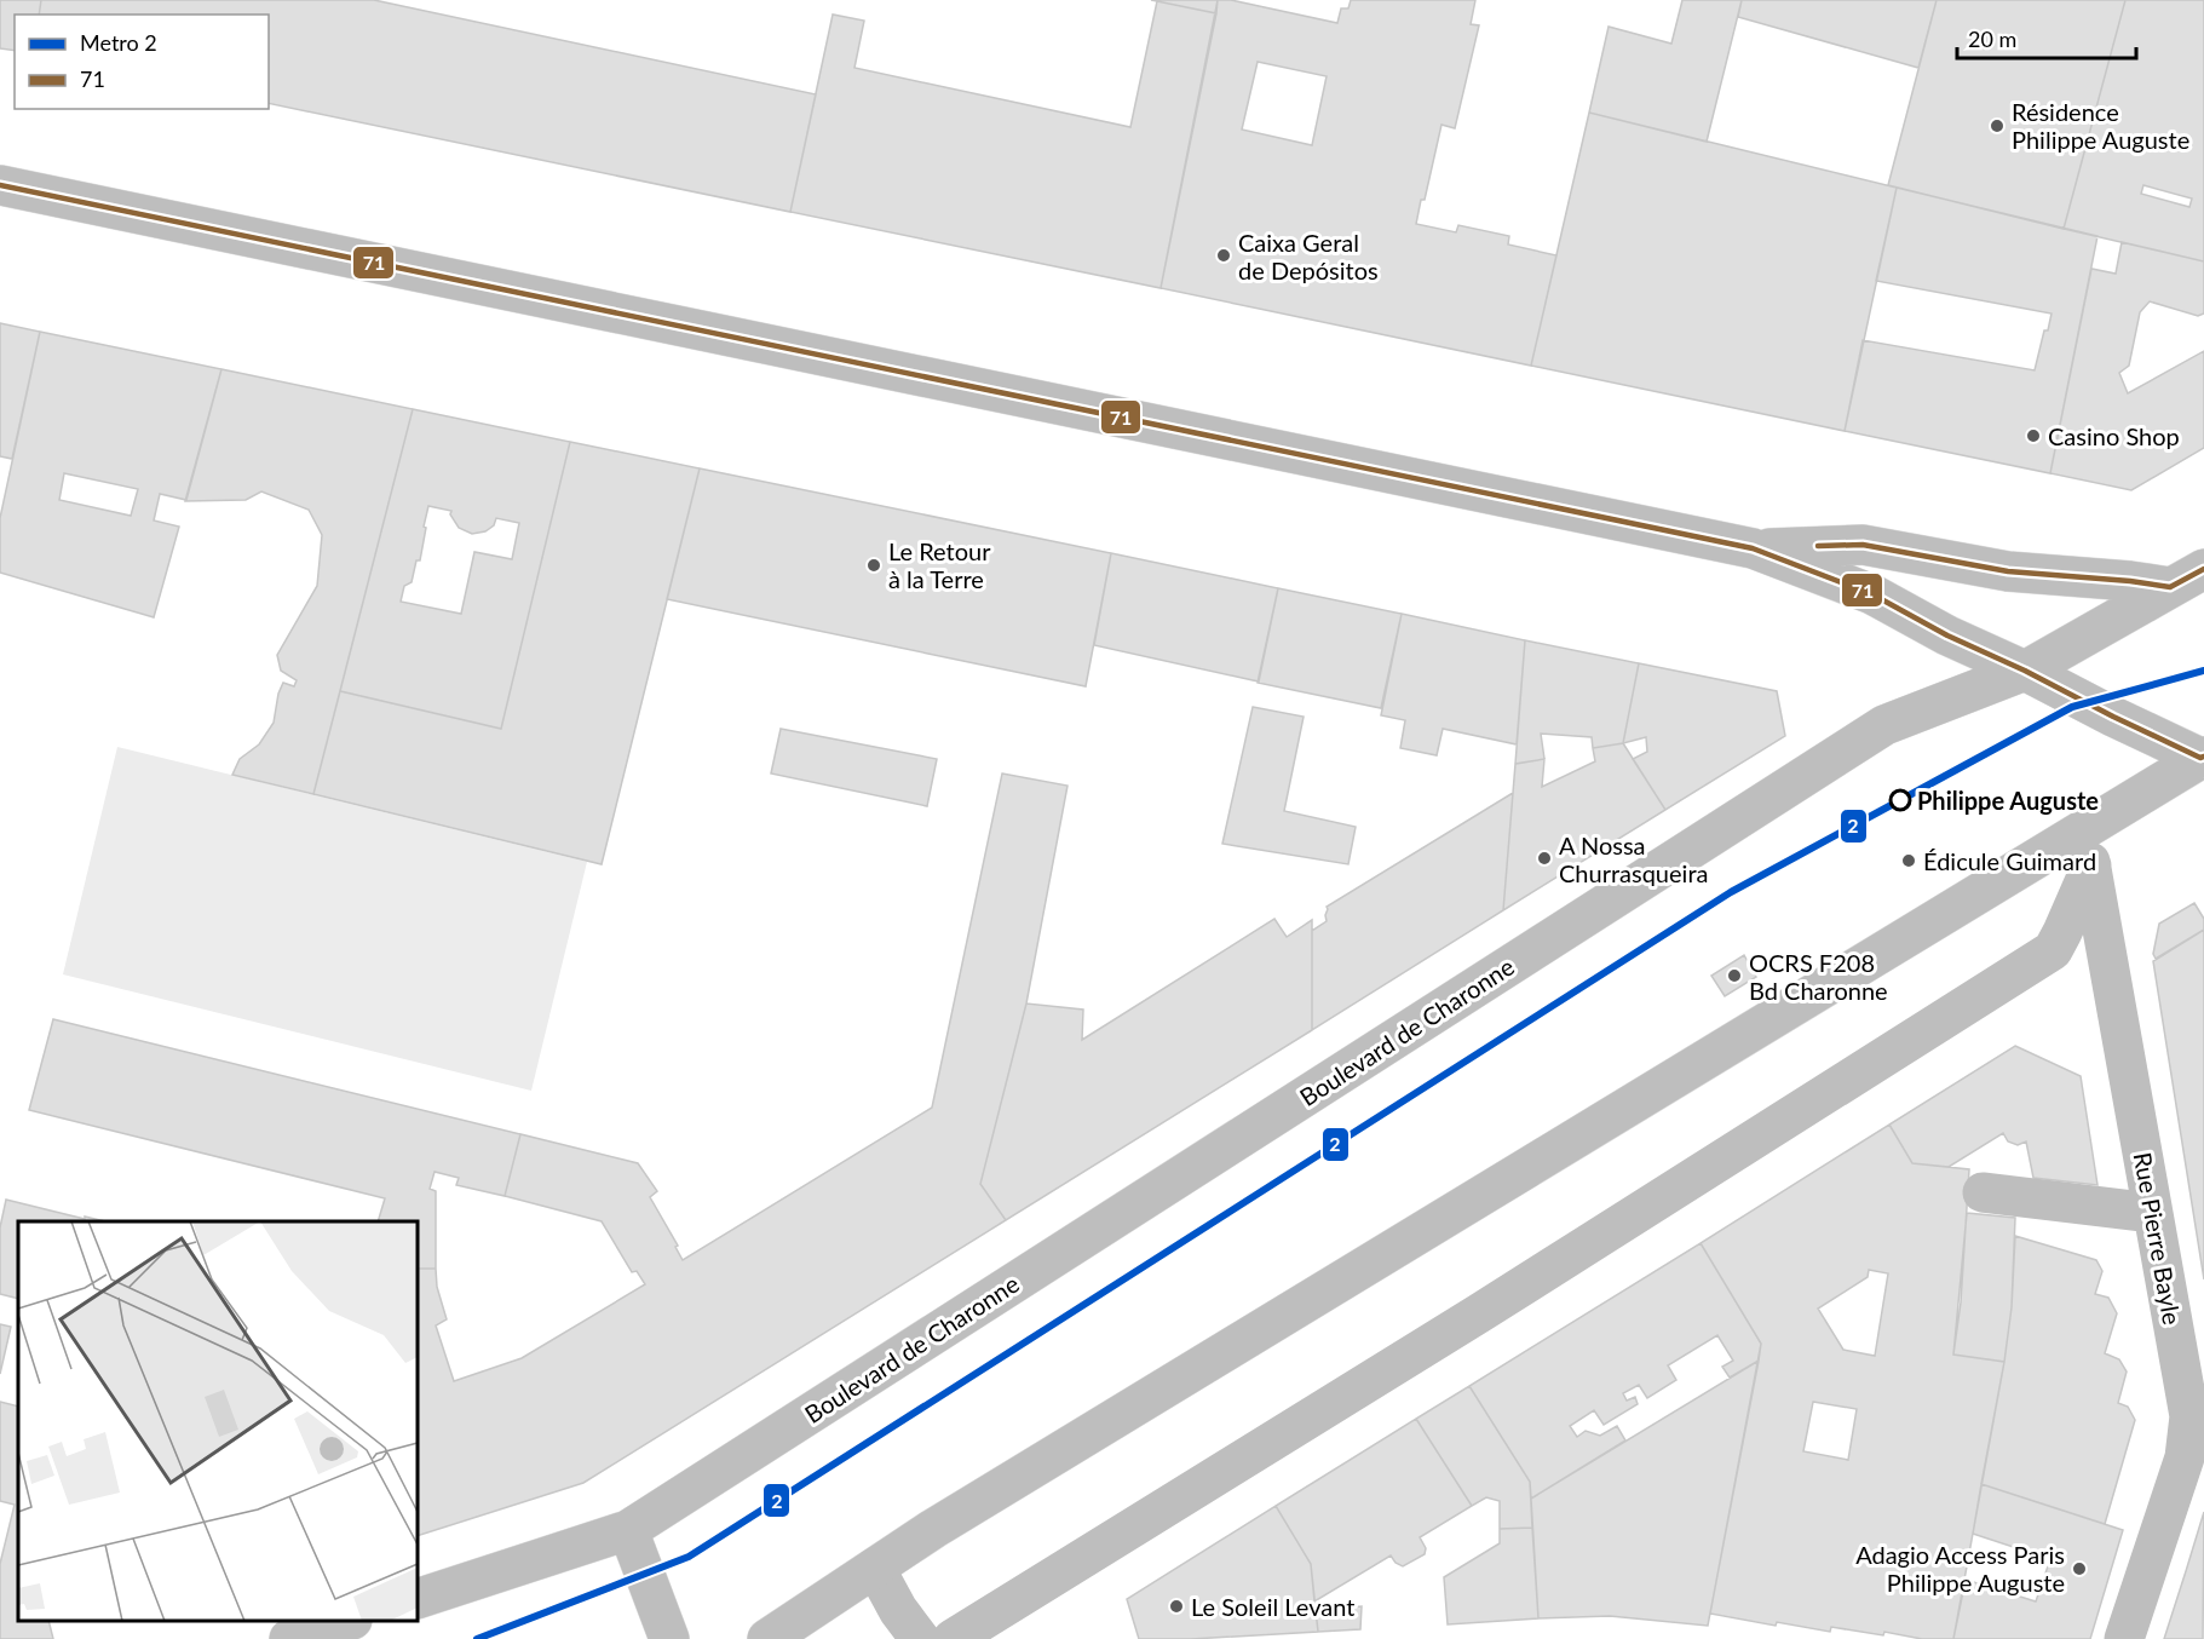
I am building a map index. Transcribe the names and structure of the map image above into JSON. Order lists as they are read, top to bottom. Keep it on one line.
{"streets":{"main road":["Boulevard de Charonne","Rue Pierre Bayle"]},"places":["Résidence Philippe Auguste","Caixa Geral de Depósitos","Casino Shop","Le Retour à la Terre","Philippe Auguste","A Nossa Churrasqueira","Édicule Guimard","OCRS F208 Bd Charonne","Adagio Access Paris Philippe Auguste","Le Soleil Levant"],"lines":["transit line 71","metro line 2"],"legend":["Metro 2","71"],"scale_bar":"20 m"}
